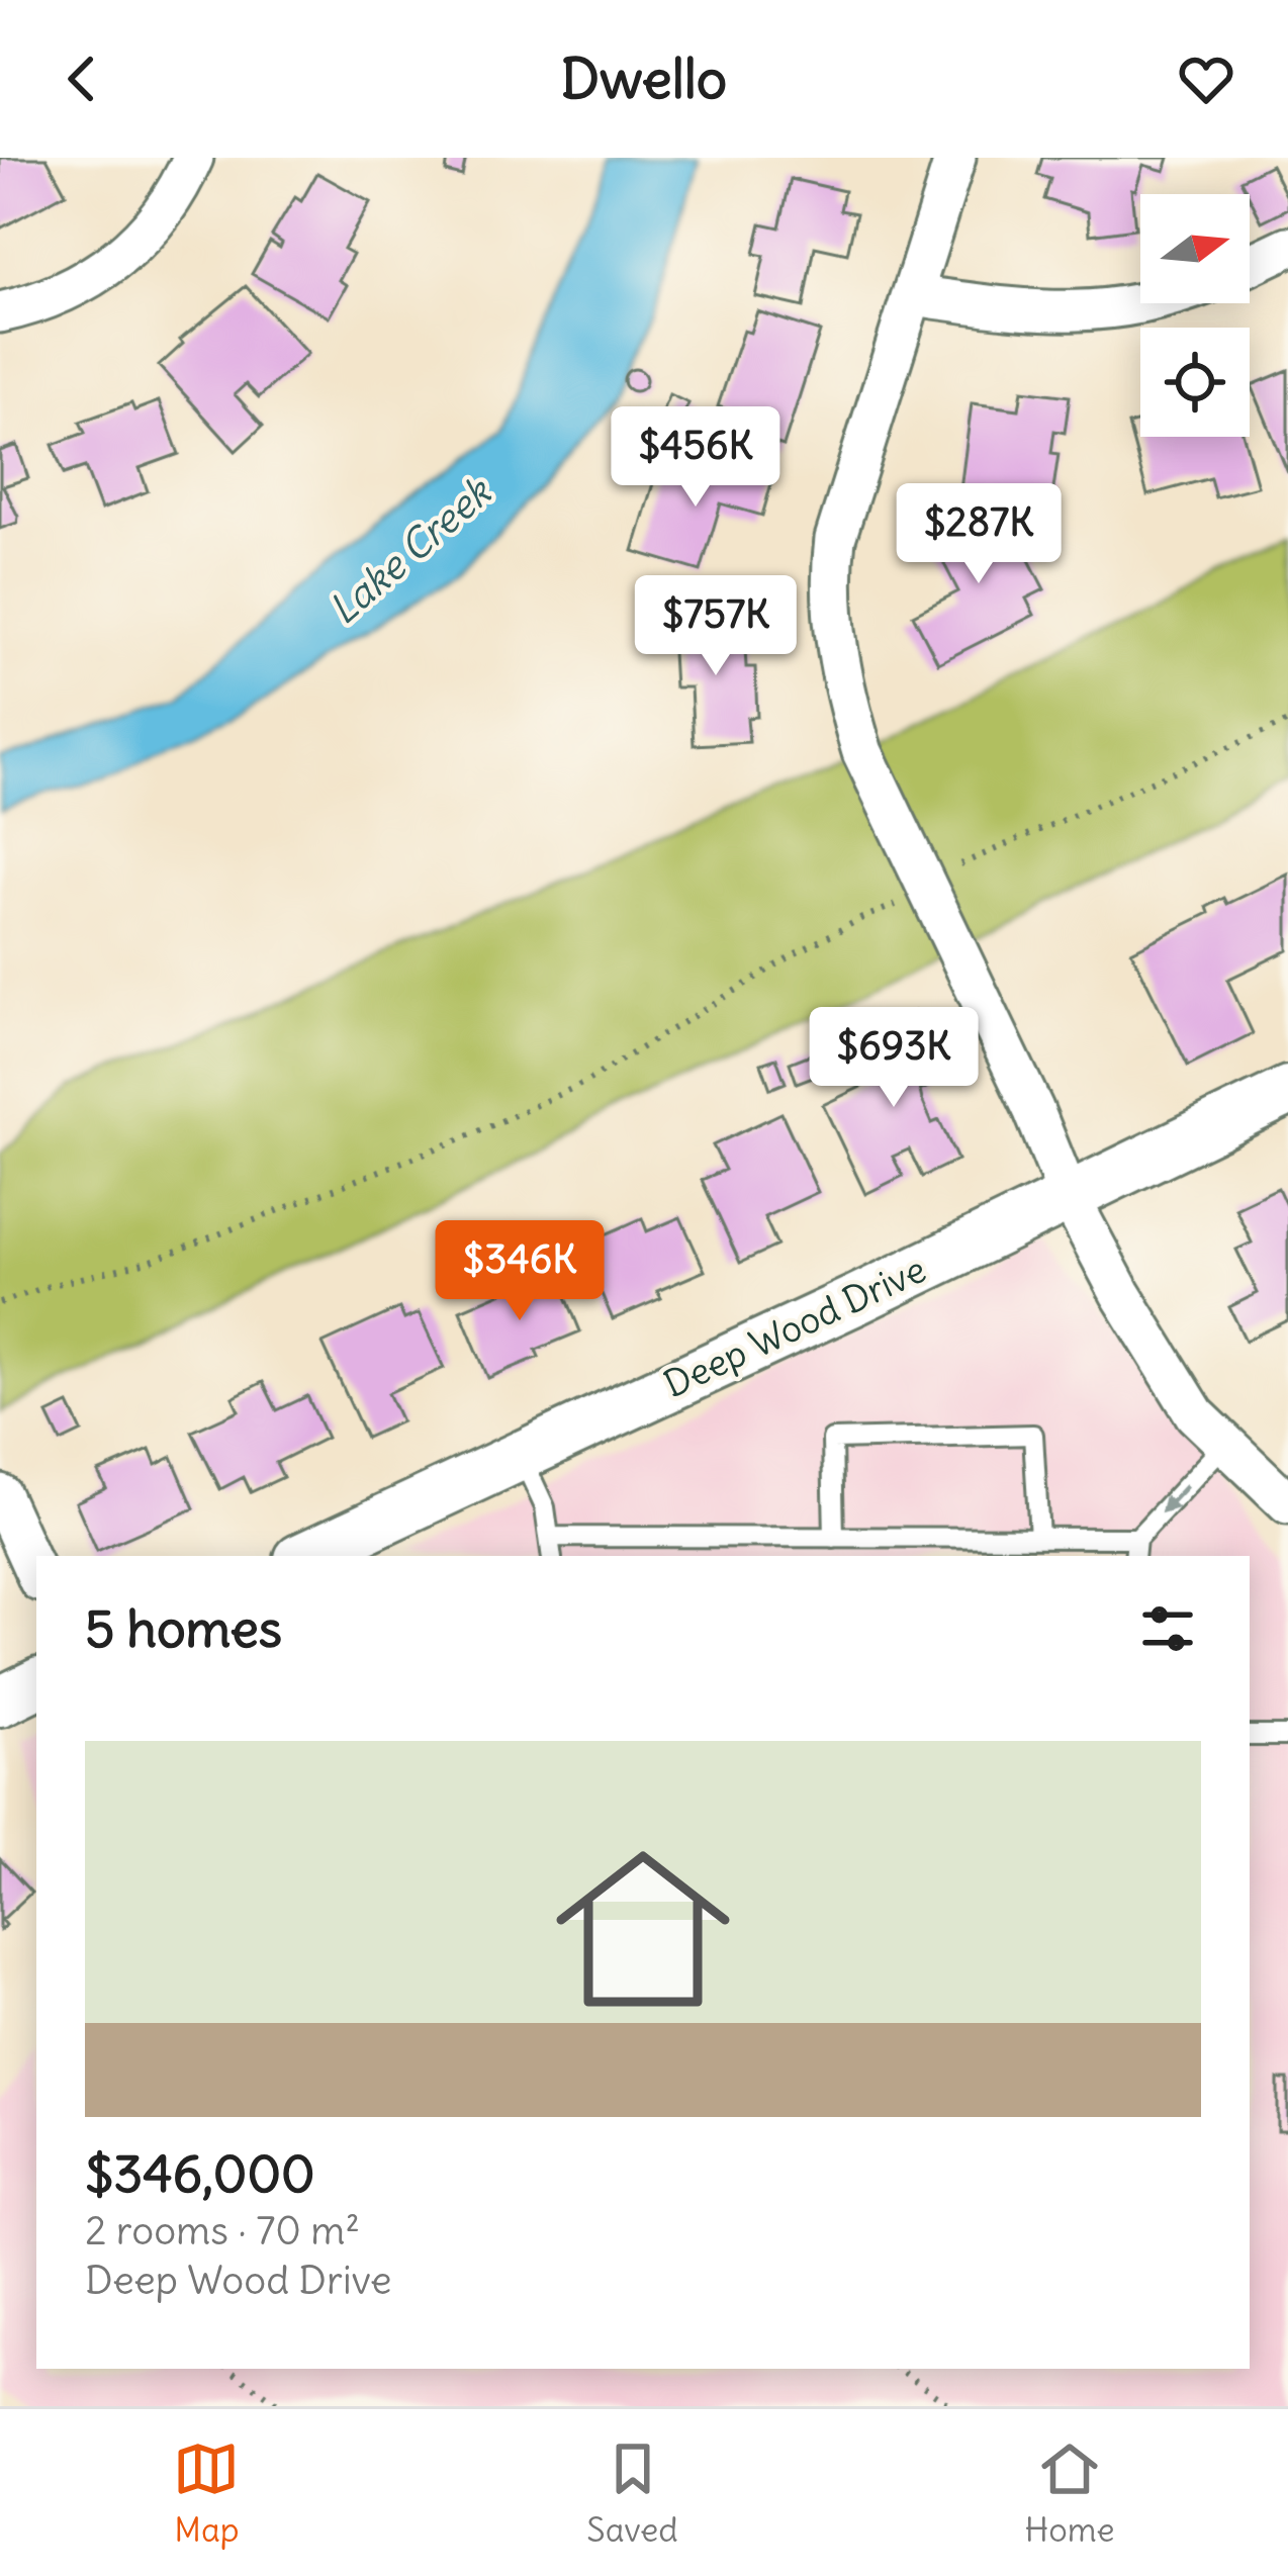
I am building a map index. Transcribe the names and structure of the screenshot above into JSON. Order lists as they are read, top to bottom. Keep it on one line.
{"streets":{"street":["Deep Wood Drive"]},"water":["Lake Creek"],"north":"right","page":{"header":"Dwello","price":["$456K","$287K","$757K","$693K","$346K"],"heading":"5 homes","list":[{"name":"$346,000","note":"2 rooms · 70 m² · Deep Wood Drive"}],"tabs":["Map","Saved","Home"]}}
